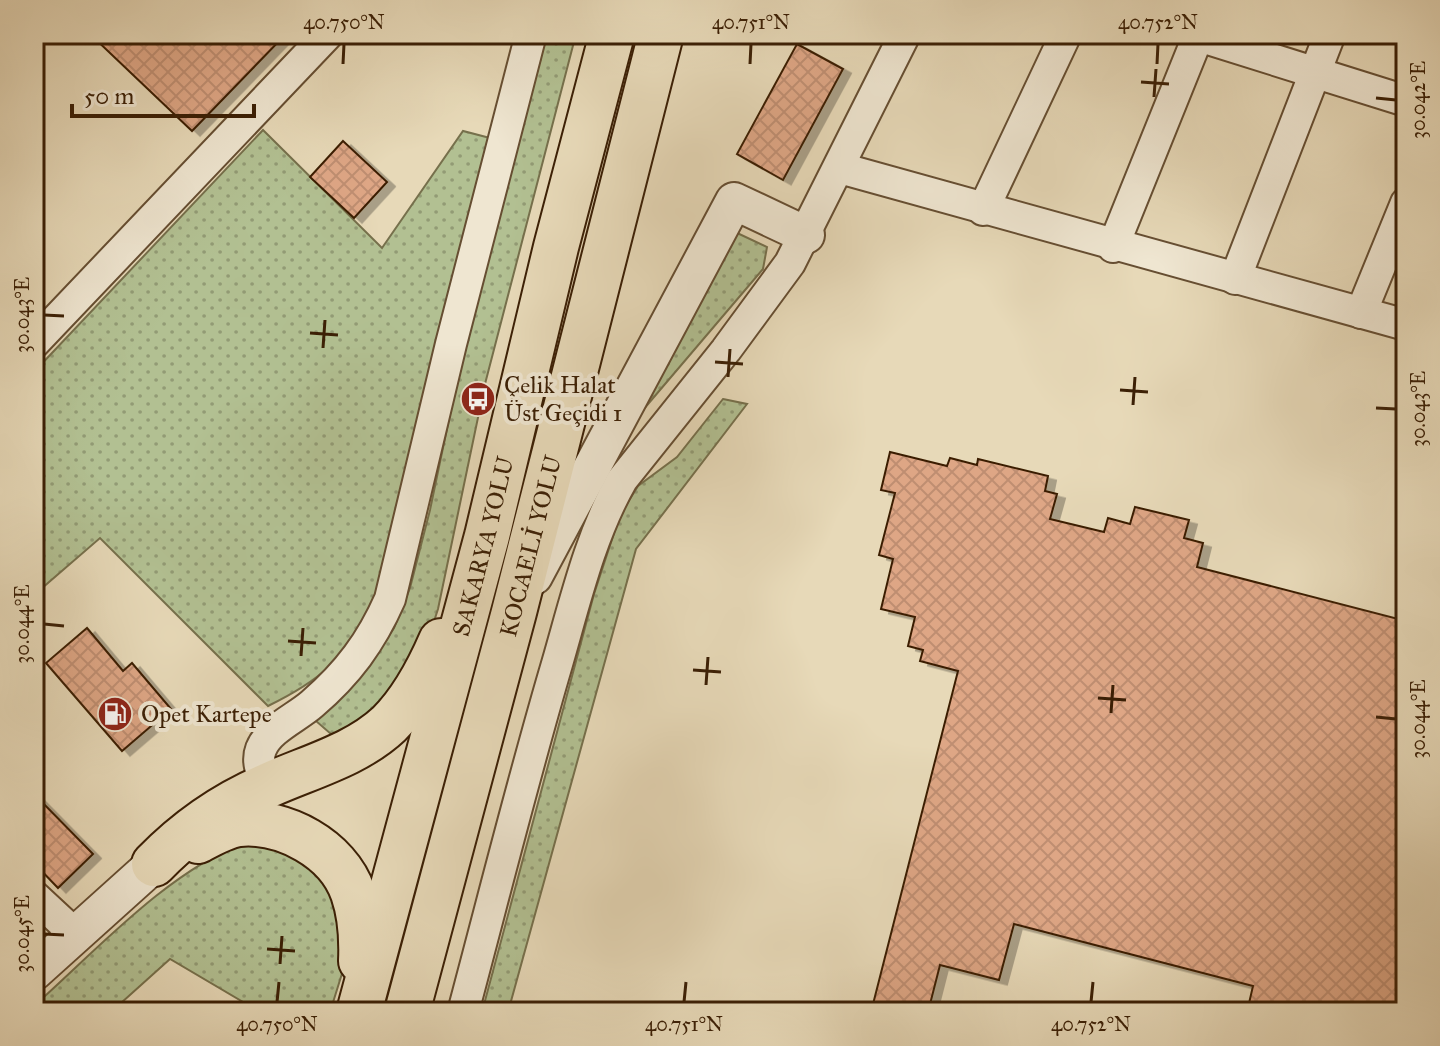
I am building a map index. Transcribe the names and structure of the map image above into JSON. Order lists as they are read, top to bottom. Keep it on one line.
{"streets":{"highway":["SAKARYA YOLU","KOCAELİ YOLU"]},"places":{"bus stop":["Çelik Halat Üst Geçidi 1"],"fuel station":["Opet Kartepe"]},"scale_bar":"50 m","coordinates":["40.750°N","40.751°N","40.752°N","30.042°E","30.043°E","30.044°E","30.045°E"]}
